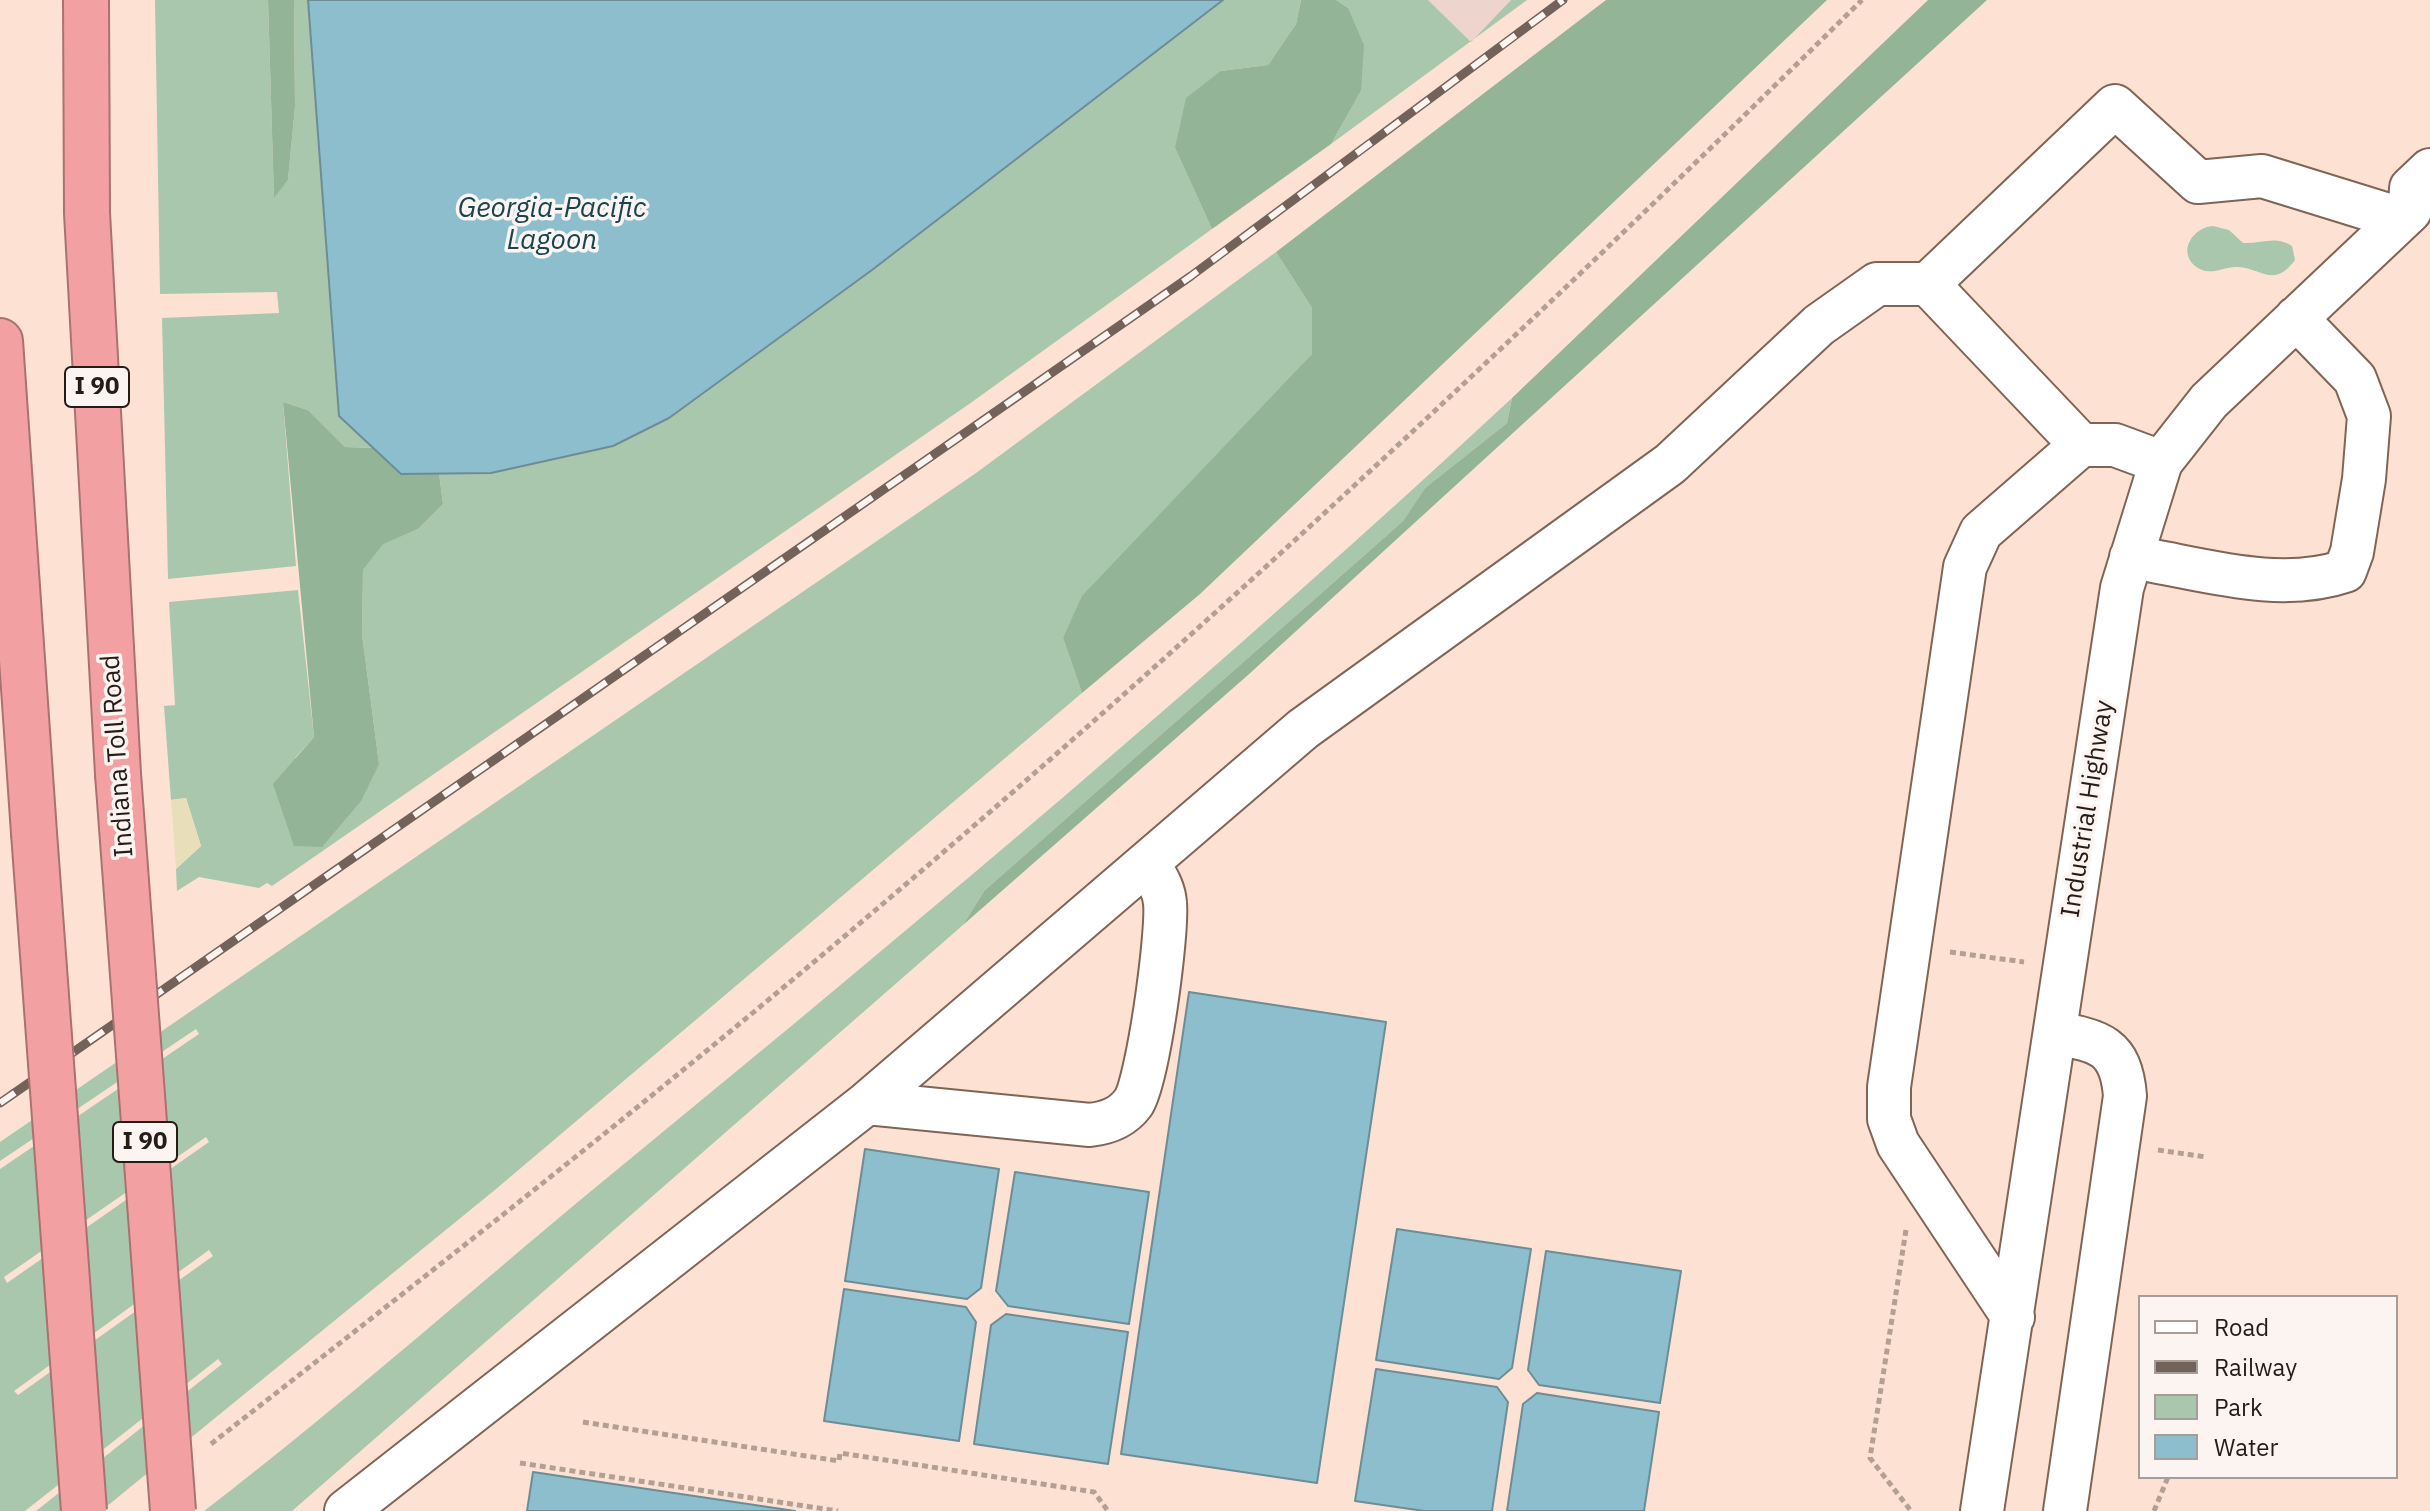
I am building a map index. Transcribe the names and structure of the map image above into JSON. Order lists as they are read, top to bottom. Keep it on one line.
{"streets":{"highway":["I 90","Indiana Toll Road"],"street":["Industrial Highway"]},"water":["Georgia-Pacific Lagoon"],"legend":["Road","Railway","Park","Water"]}
